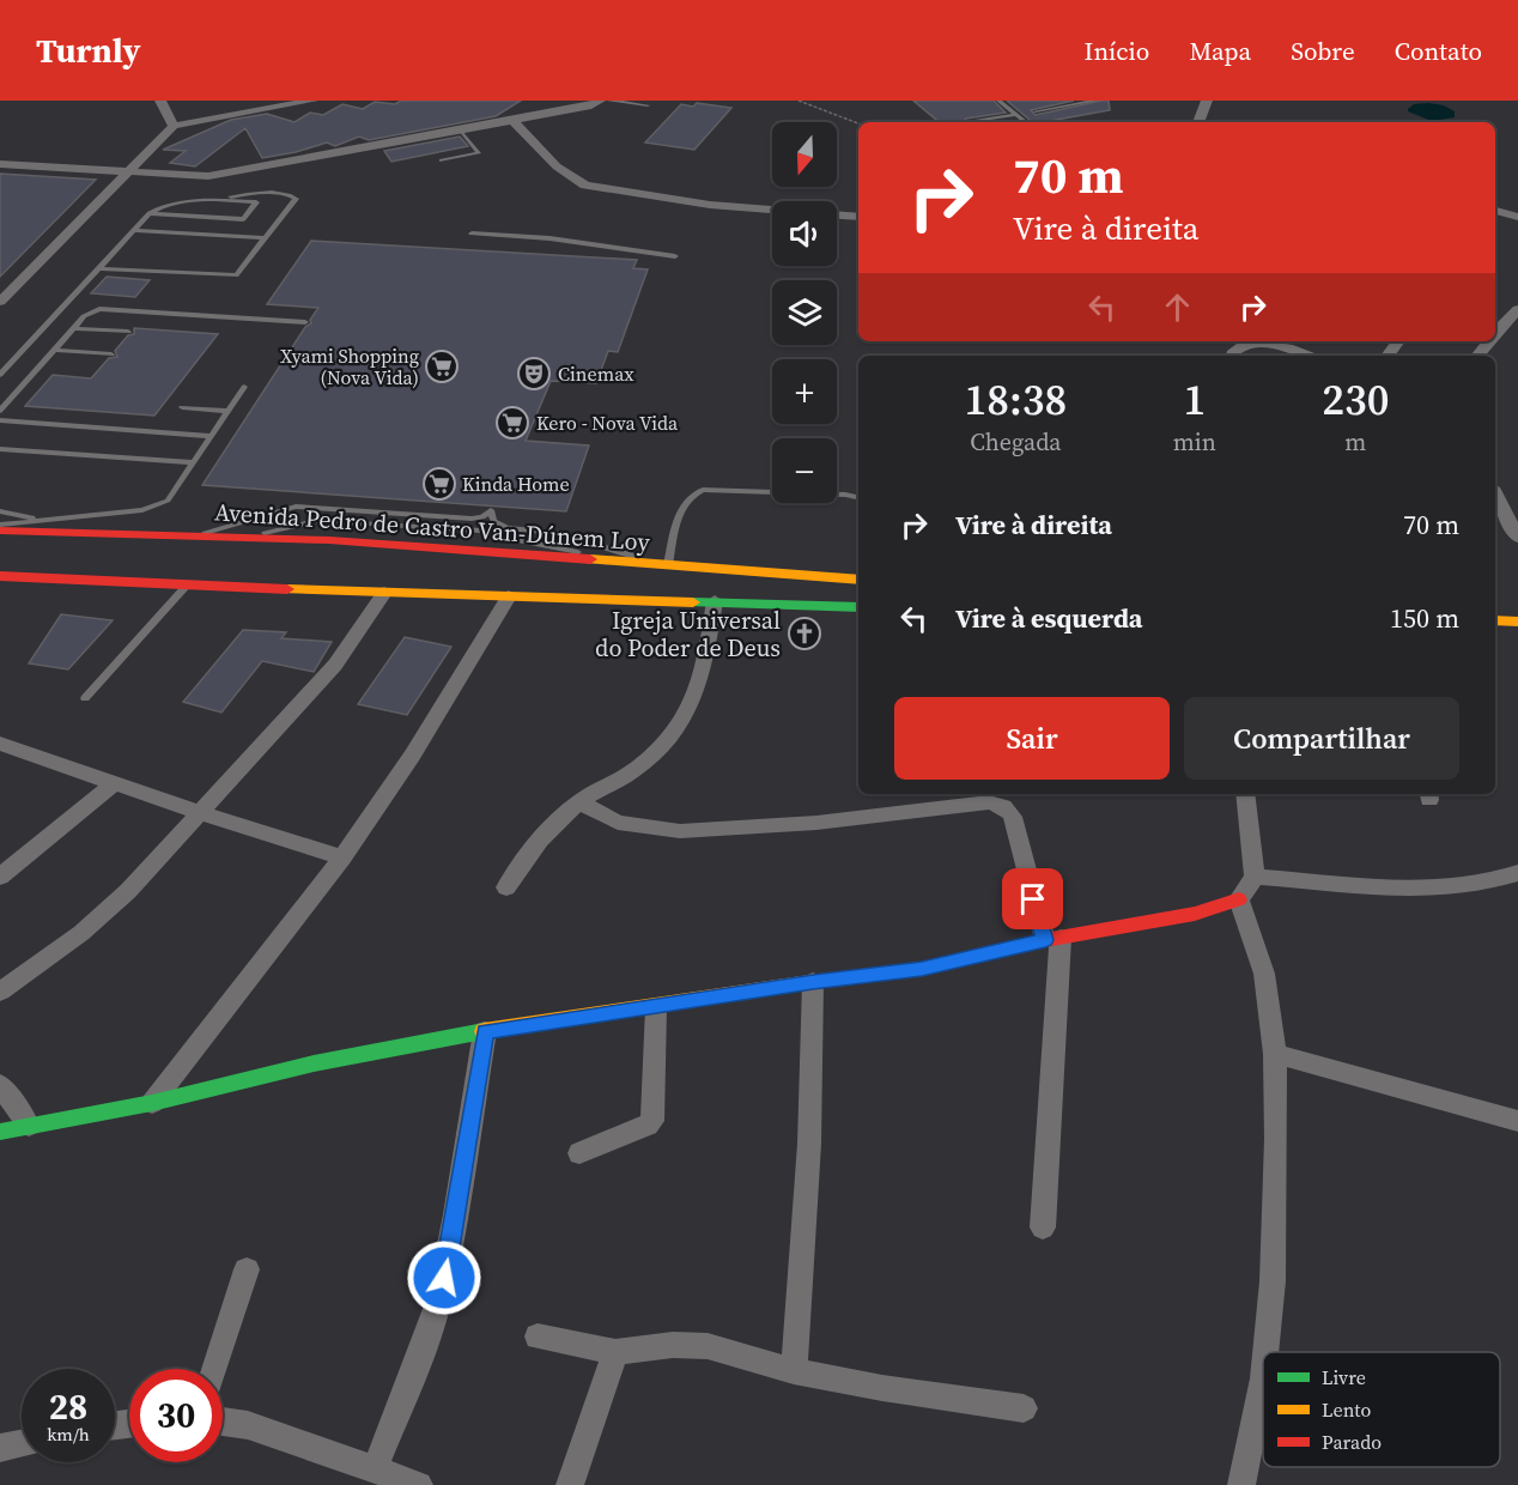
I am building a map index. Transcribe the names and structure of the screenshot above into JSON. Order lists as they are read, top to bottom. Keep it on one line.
{"streets":{"main road":["Avenida Pedro de Castro Van-Dúnem Loy"]},"places":{"supermarket":["Xyami Shopping (Nova Vida)","Kero - Nova Vida","Kinda Home"],"theatre":["Cinemax"],"church":["Igreja Universal do Poder de Deus"]},"legend":["Livre","Lento","Parado"],"north":"bottom","page":{"header":"Turnly","nav":["Início","Mapa","Sobre","Contato"],"map_buttons":["+","−"],"turn":["70 m","Vire à direita"],"eta":["18:38","Chegada","1","min","230","m"],"list":[{"name":"Vire à direita","value":"70 m"},{"name":"Vire à esquerda","value":"150 m"}],"buttons":["Sair","Compartilhar"],"speed":"28 km/h","limit":"30"}}
